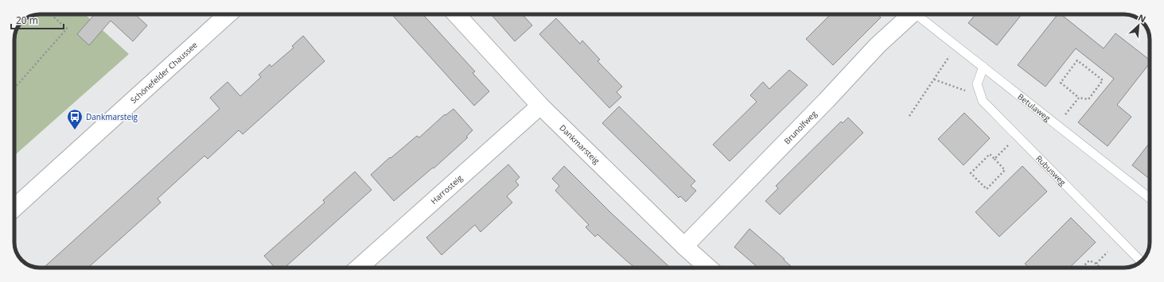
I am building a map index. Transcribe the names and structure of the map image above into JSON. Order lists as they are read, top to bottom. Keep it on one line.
{"streets":{"street":["Schönefelder Chaussee","Brunolfweg","Dankmarsteig","Harrosteig"],"lane":["Betulaweg","Rubusweg"]},"crossings":[["Betulaweg","Rubusweg"],["Brunolfweg","Dankmarsteig"],["Dankmarsteig","Harrosteig"]],"places":{"bus stop":["Dankmarsteig"]},"scale_bar":"20 m","north":"top right"}
